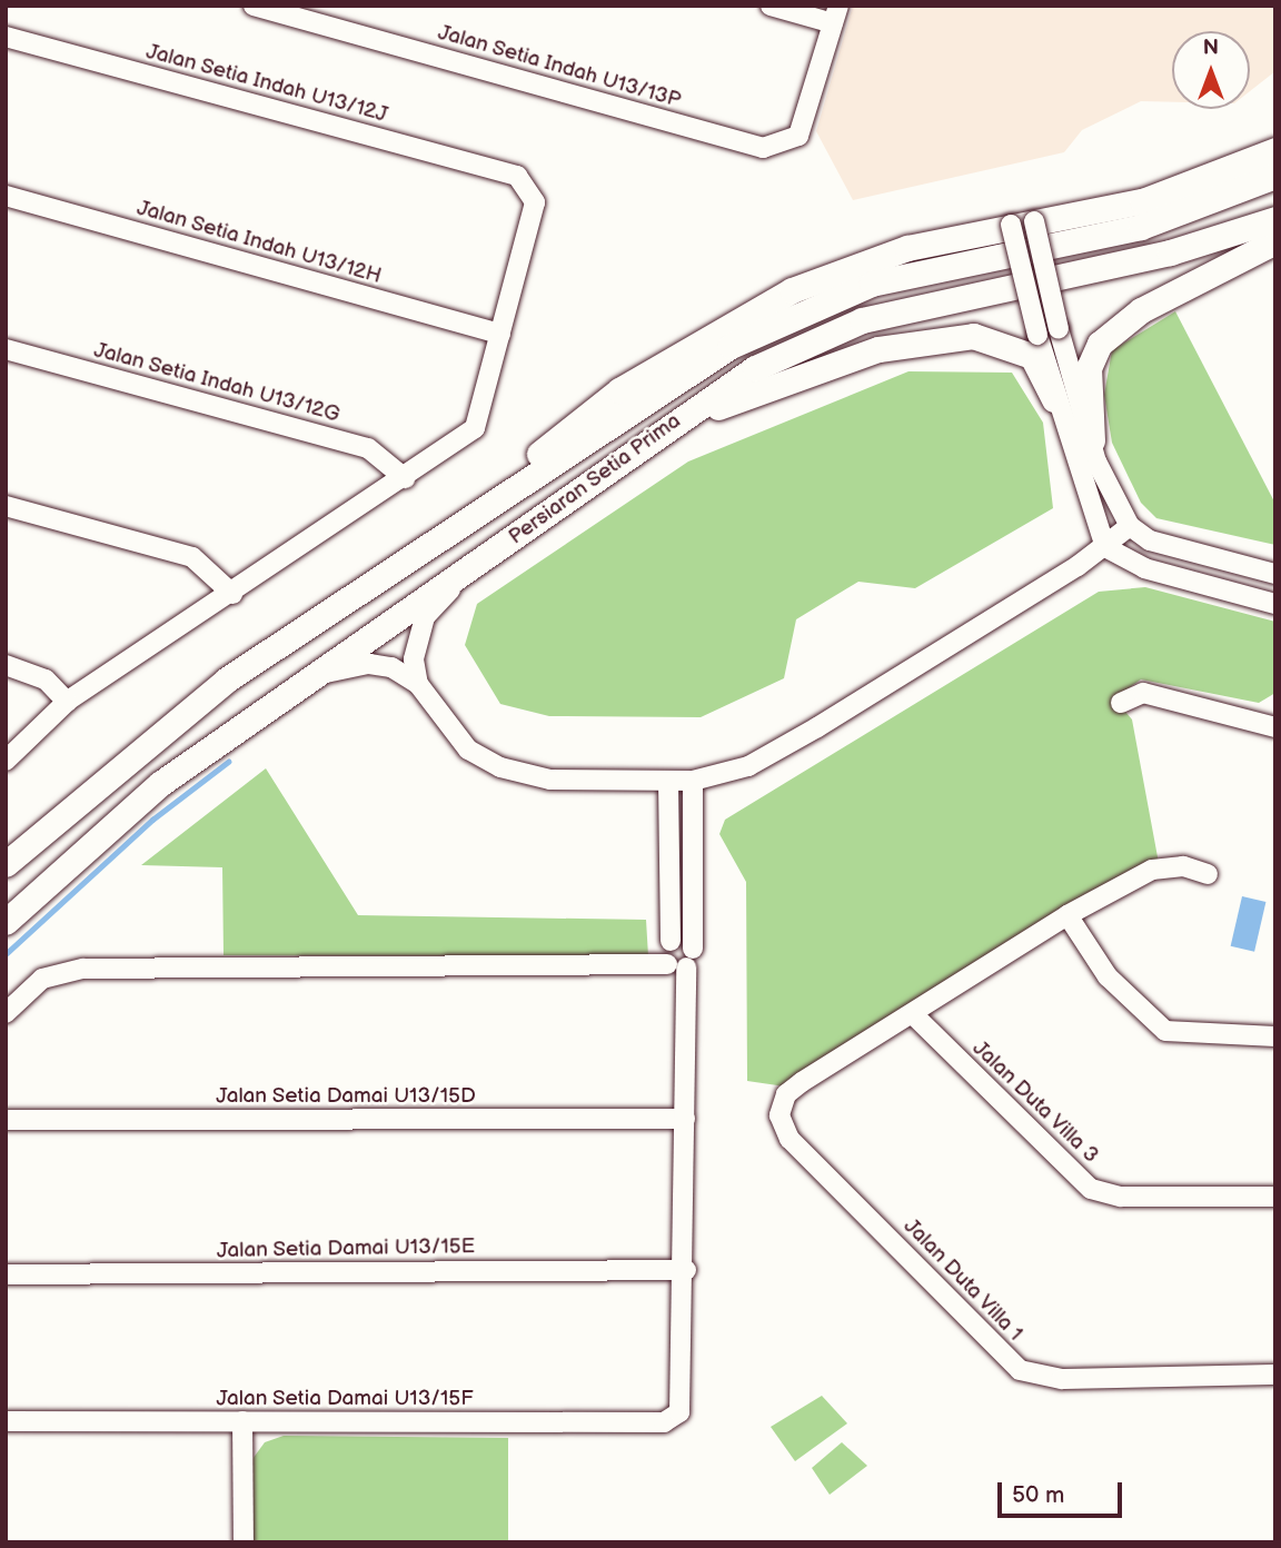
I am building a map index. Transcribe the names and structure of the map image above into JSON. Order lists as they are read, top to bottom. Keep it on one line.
{"streets":{"street":["Jalan Setia Indah U13/13P","Jalan Setia Indah U13/12J","Jalan Setia Indah U13/12H","Jalan Setia Indah U13/12G","Persiaran Setia Prima","Jalan Setia Damai U13/15D","Jalan Duta Villa 3","Jalan Setia Damai U13/15E","Jalan Duta Villa 1","Jalan Setia Damai U13/15F"]},"crossings":[["Jalan Setia Indah U13/12J","Jalan Setia Indah U13/12H"],["Jalan Duta Villa 3","Jalan Duta Villa 1"],["Jalan Setia Damai U13/15E","Jalan Setia Damai U13/15F"]],"scale_bar":"50 m","north":"top"}
